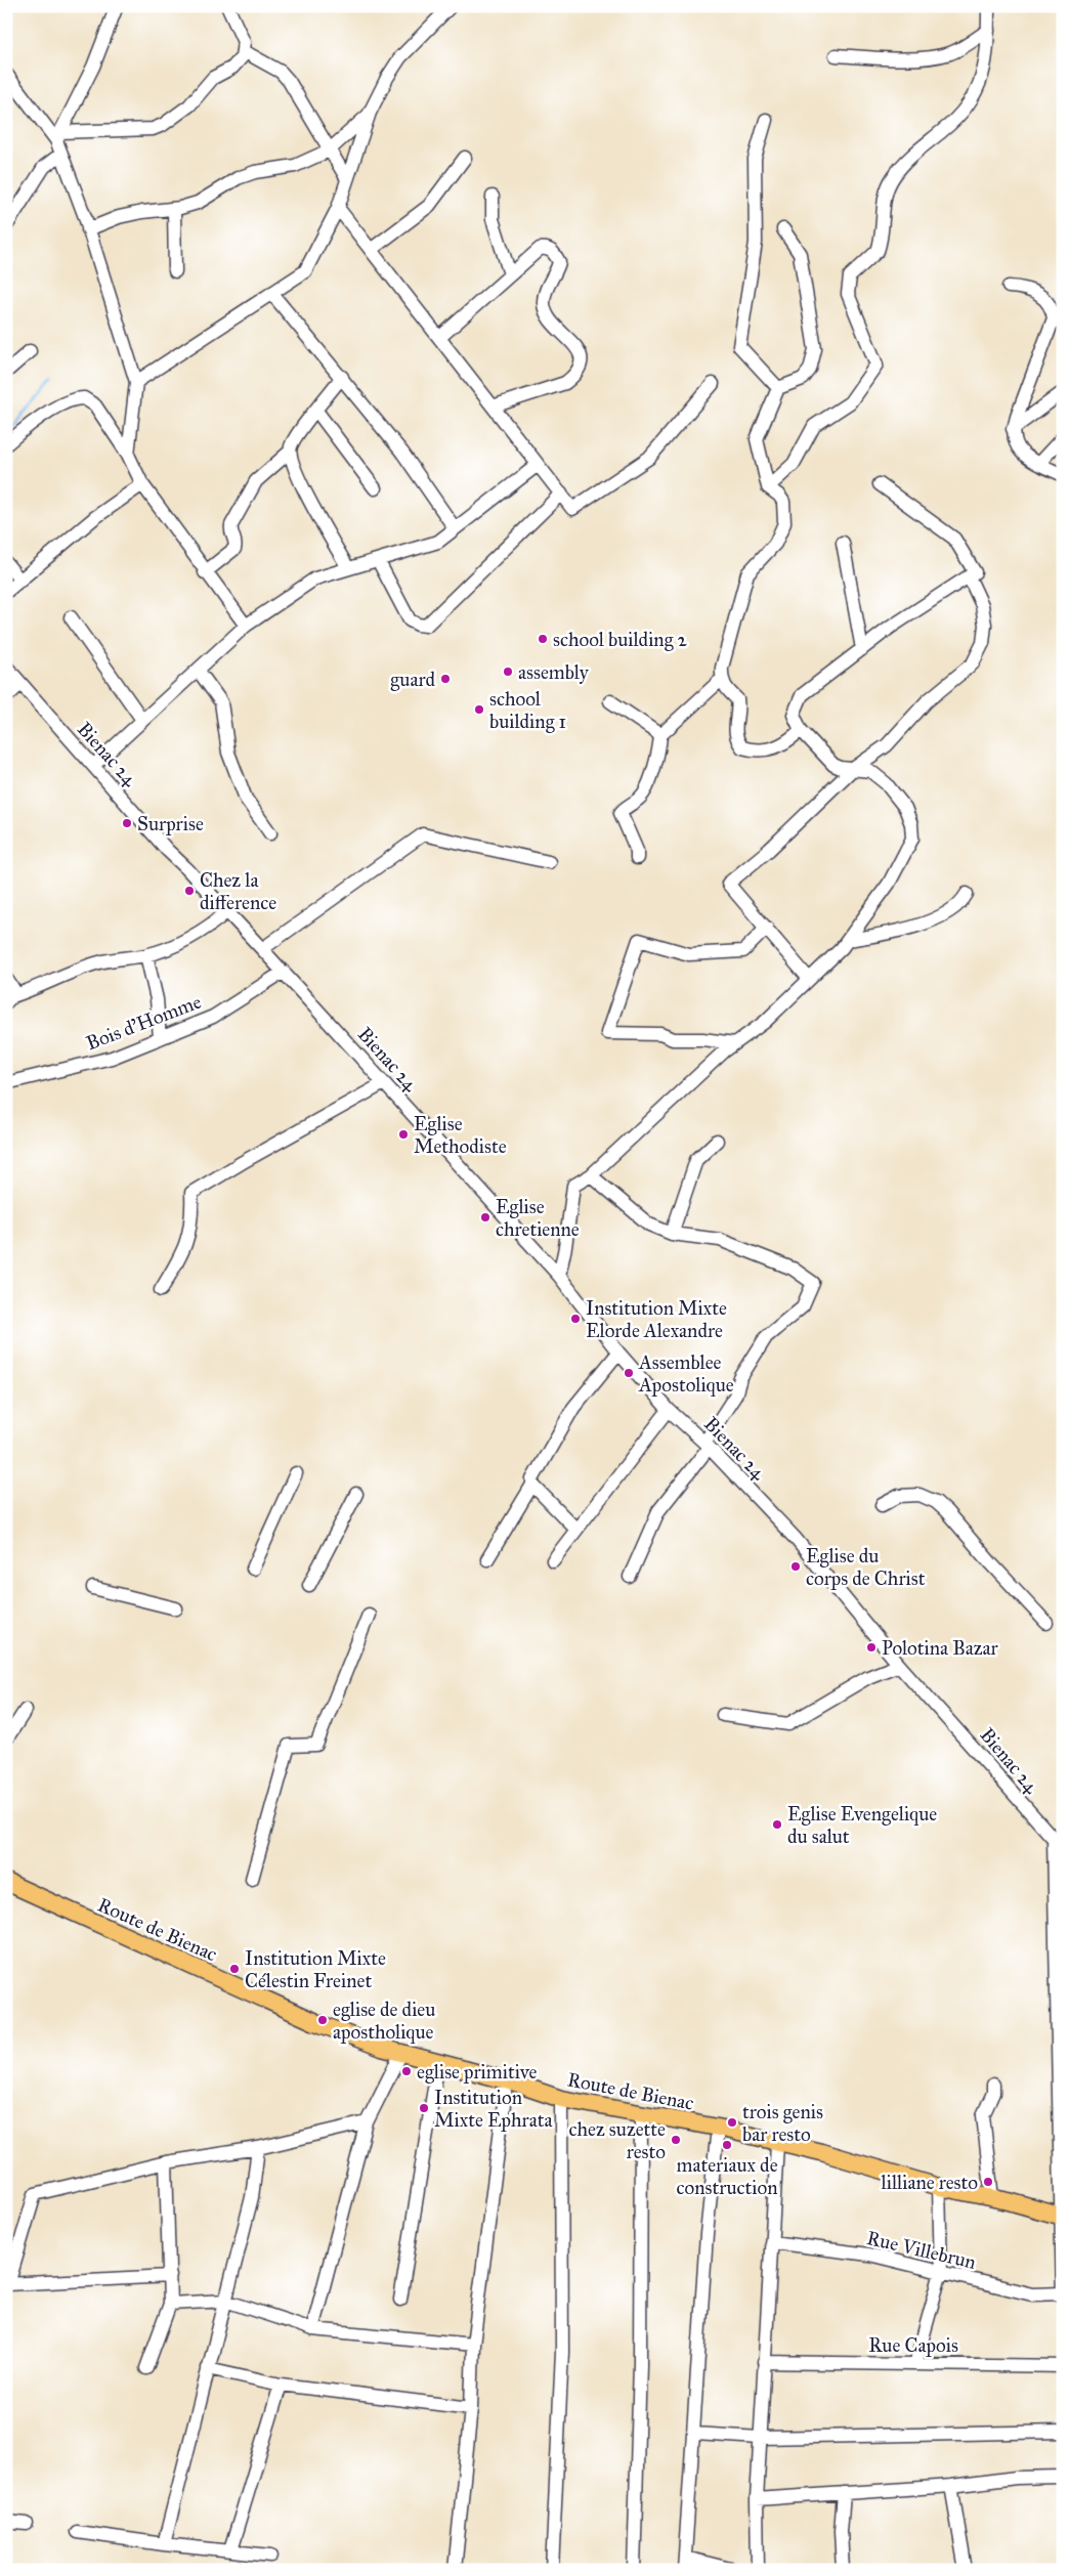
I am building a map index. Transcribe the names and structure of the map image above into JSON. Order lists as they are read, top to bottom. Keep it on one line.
{"streets":{"main road":["Route de Bienac"],"street":["Bienac 24","Bois d'Homme","Rue Villebrun","Rue Capois"]},"crossings":[["Bienac 24","Bois d'Homme"]],"places":["school building 2","assembly","guard","school building 1","Surprise","Chez la difference","Eglise Methodiste","Eglise chretienne","Institution Mixte Elorde Alexandre","Assemblee Apostolique","Eglise du corps de Christ","Polotina Bazar","Eglise Evengelique du salut","Institution Mixte Célestin Freinet","eglise de dieu apostholique","eglise primitive","Institution Mixte Ephrata","trois genis bar resto","chez suzette resto","materiaux de construction","lilliane resto"]}
